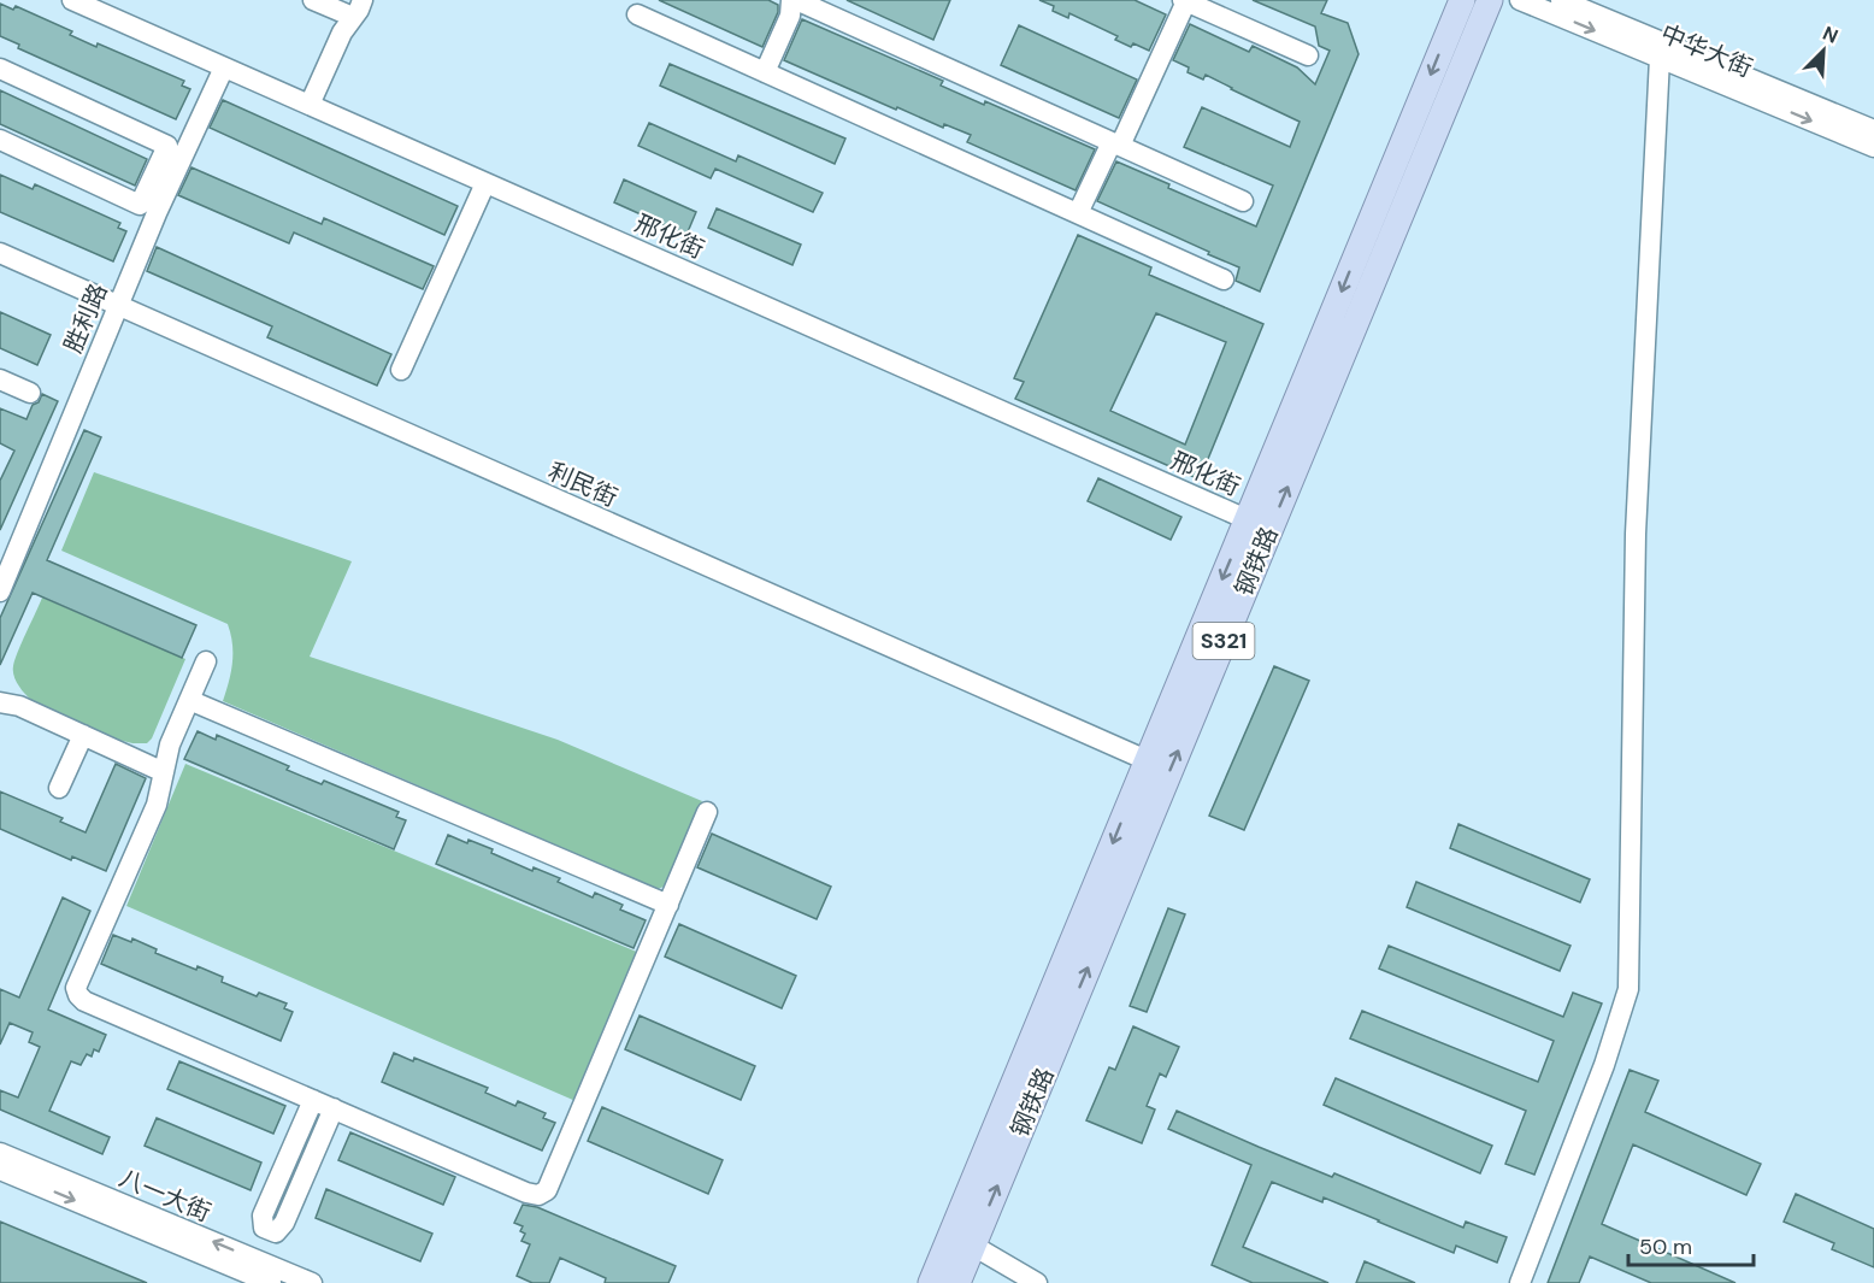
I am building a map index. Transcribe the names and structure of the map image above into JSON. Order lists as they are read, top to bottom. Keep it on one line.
{"streets":{"main road":["钢铁路","S321"],"street":["中华大街","邢化街","胜利路","利民街","八一大街"]},"crossings":[["邢化街","胜利路"],["邢化街","钢铁路"],["胜利路","利民街"],["利民街","钢铁路"]],"scale_bar":"50 m","north":"top right"}
